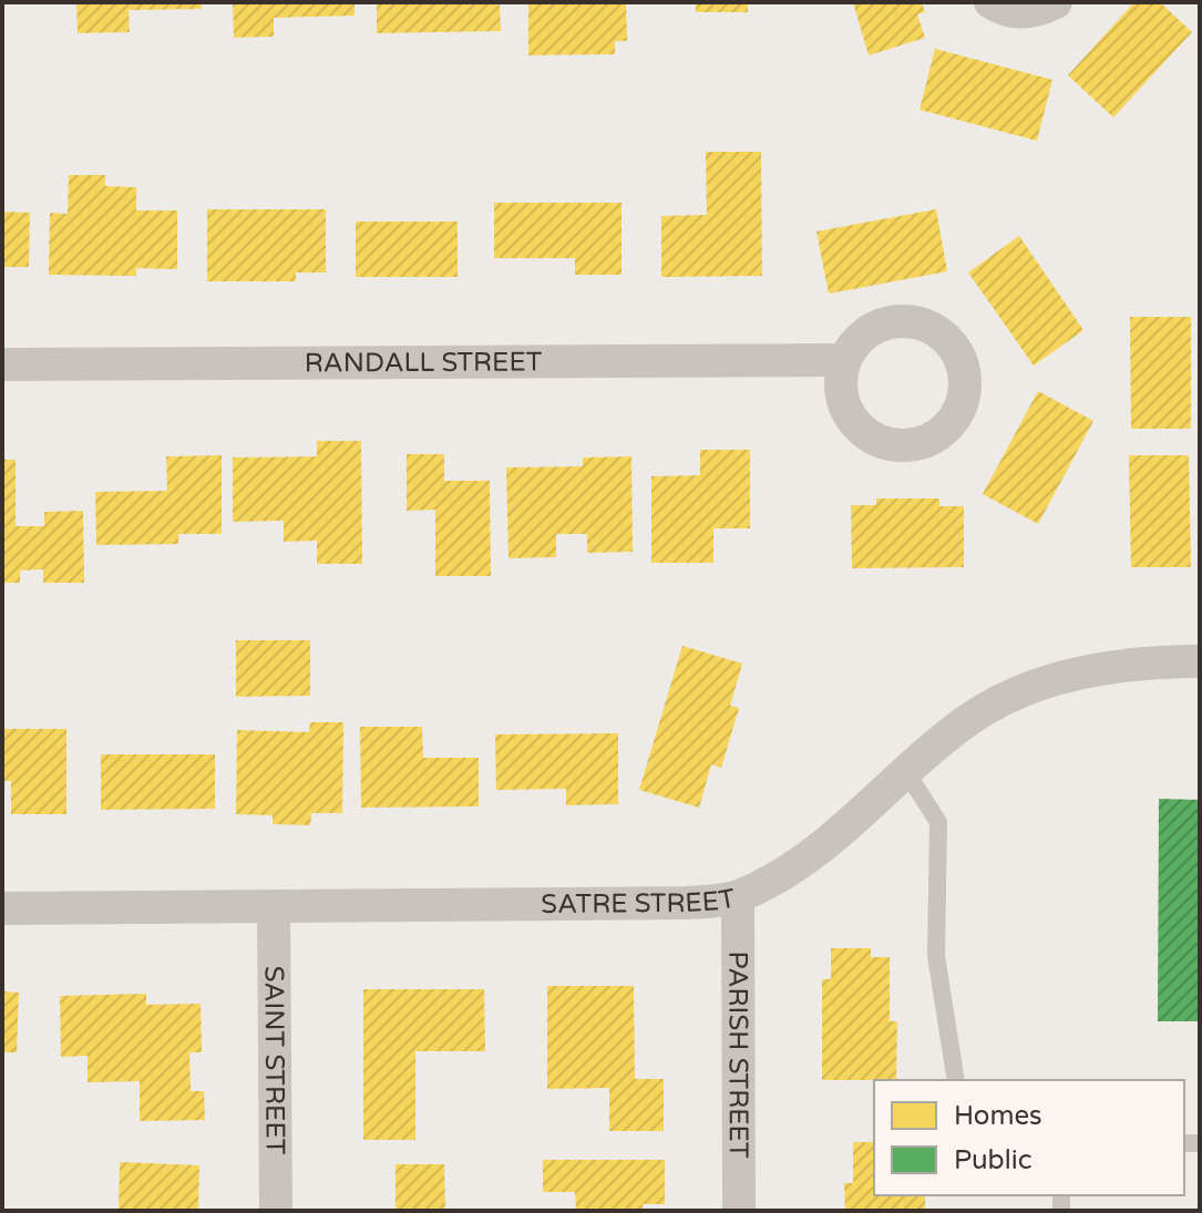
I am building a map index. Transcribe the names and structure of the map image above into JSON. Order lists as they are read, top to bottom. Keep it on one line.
{"streets":{"street":["RANDALL STREET","SATRE STREET","PARISH STREET","SAINT STREET"]},"crossings":[["SATRE STREET","PARISH STREET"],["SATRE STREET","SAINT STREET"]],"legend":["Homes","Public"]}
